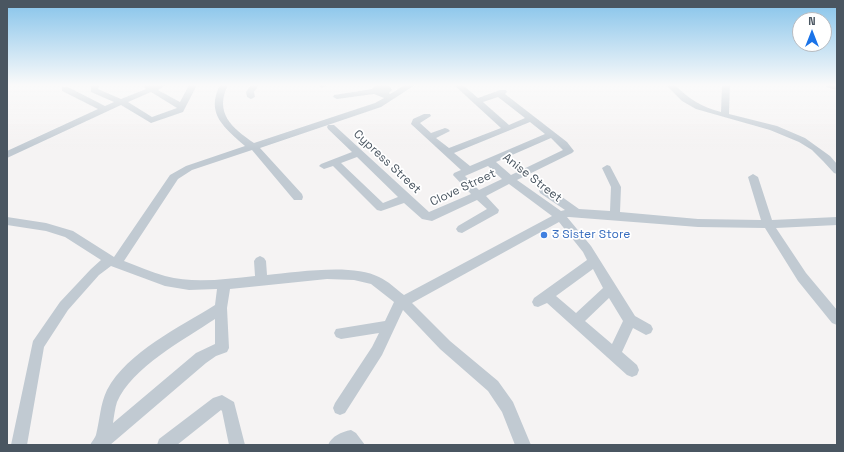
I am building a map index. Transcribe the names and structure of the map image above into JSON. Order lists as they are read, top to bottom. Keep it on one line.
{"streets":{"street":["Cypress Street","Anise Street","Clove Street"]},"crossings":[["Cypress Street","Clove Street"],["Anise Street","Clove Street"]],"places":["3 Sister Store"],"north":"top"}
